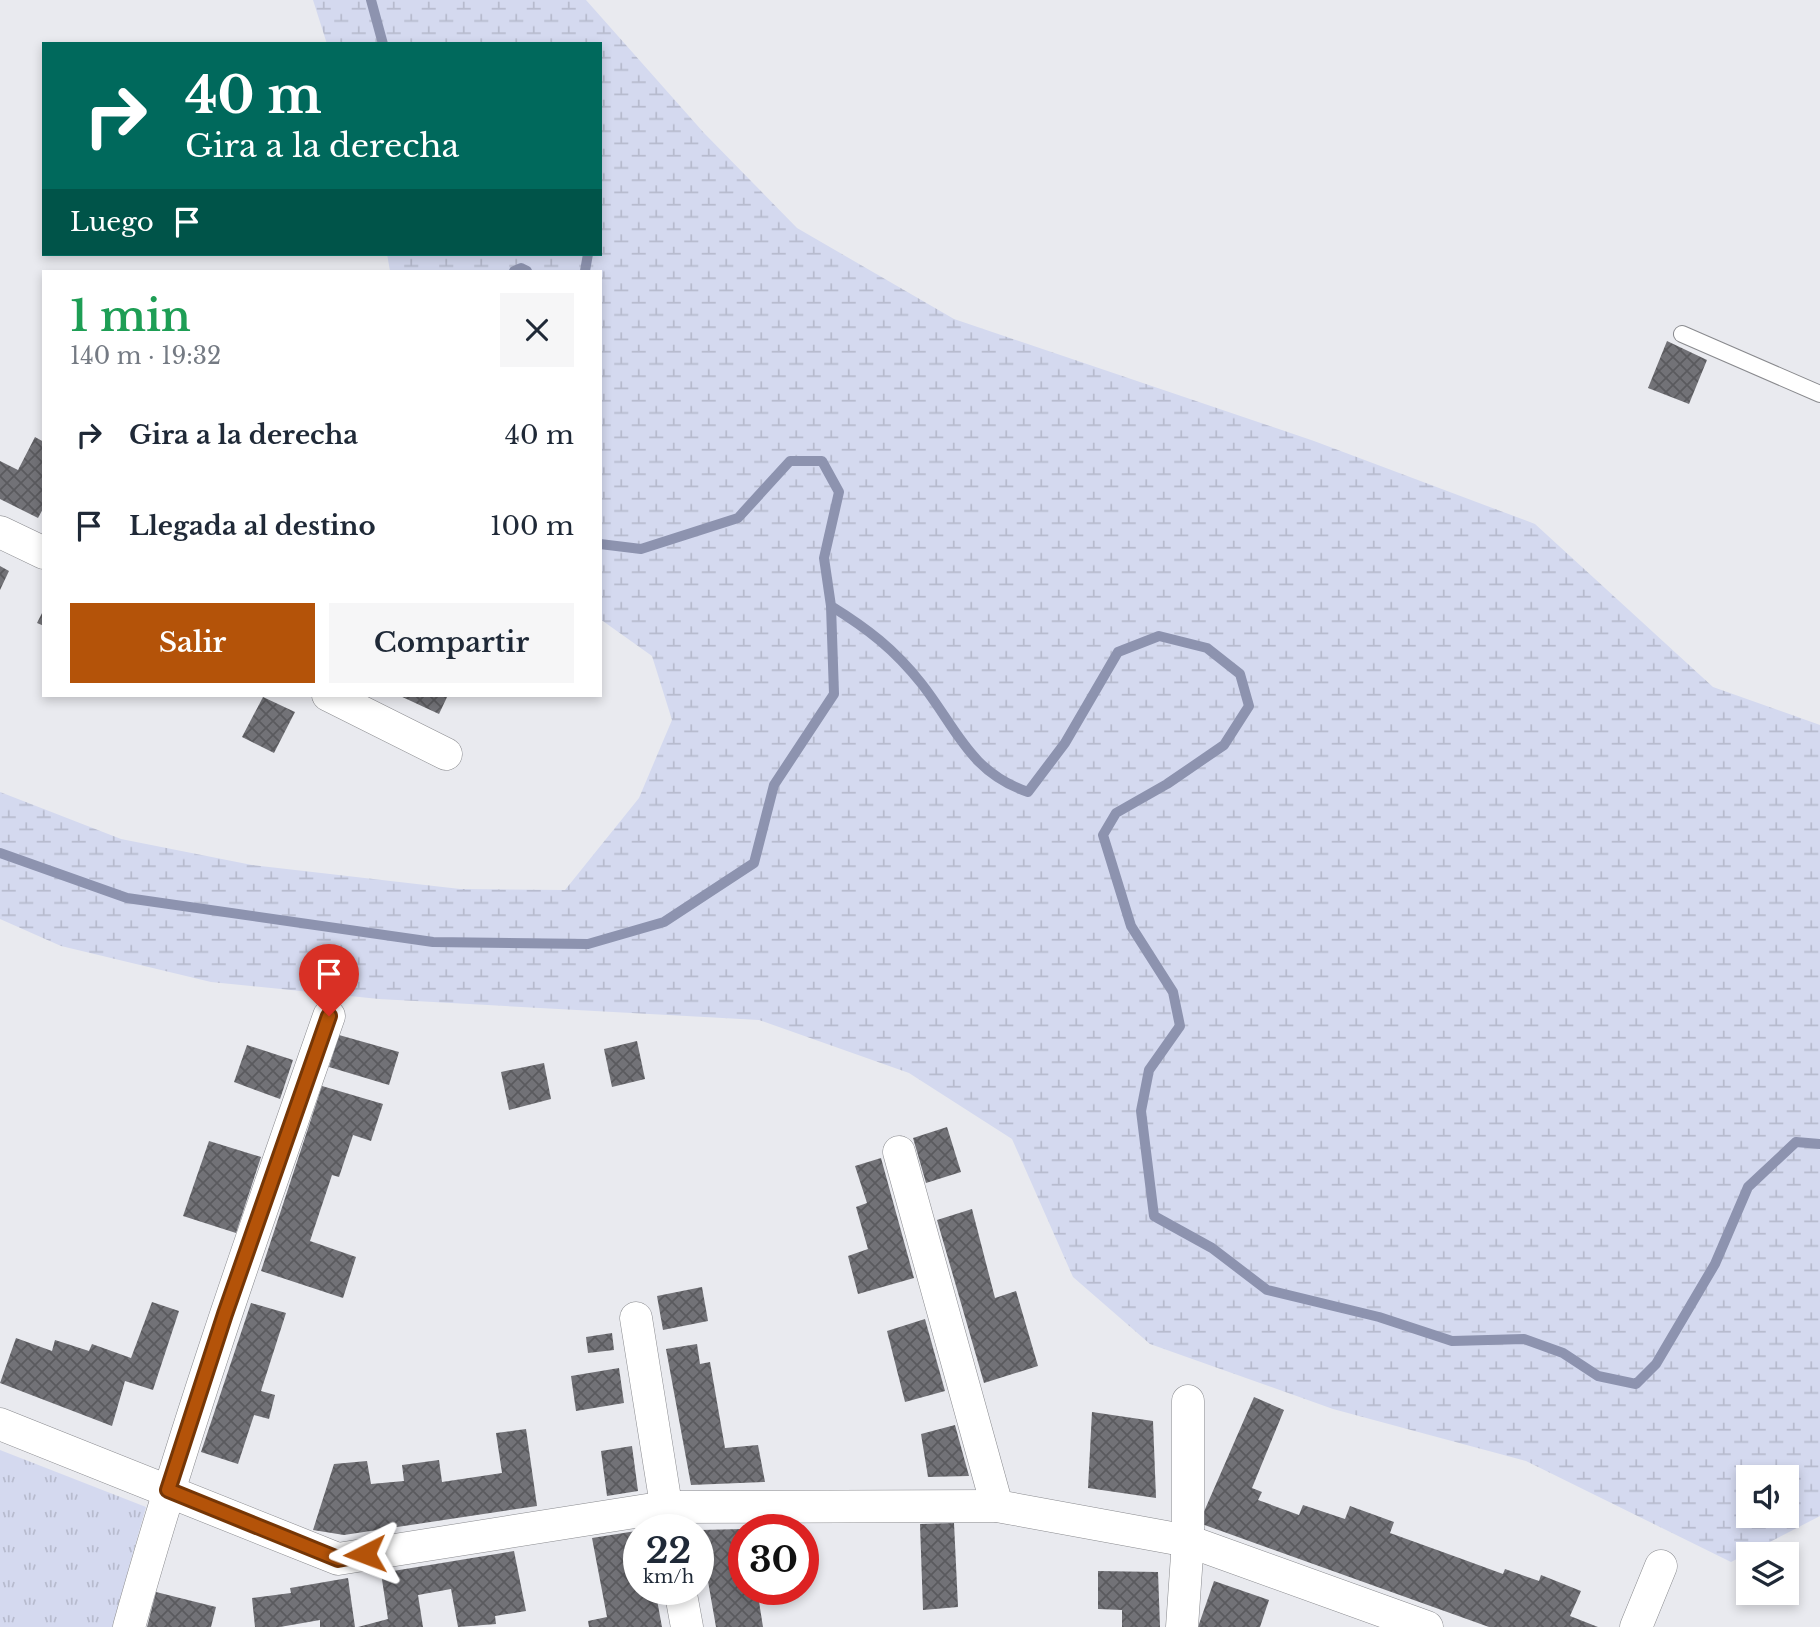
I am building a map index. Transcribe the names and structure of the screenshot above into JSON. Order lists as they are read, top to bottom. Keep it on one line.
{"page":{"turn":["40 m","Gira a la derecha"],"then":"Luego","heading":["1 min","140 m · 19:32"],"list":[{"name":"Gira a la derecha","value":"40 m"},{"name":"Llegada al destino","value":"100 m"}],"buttons":["Salir","Compartir"],"speed":"22 km/h","limit":"30"}}
